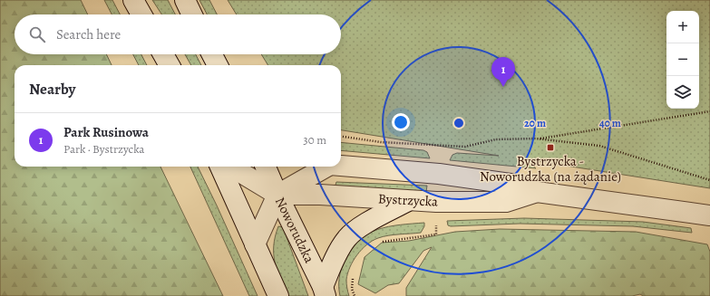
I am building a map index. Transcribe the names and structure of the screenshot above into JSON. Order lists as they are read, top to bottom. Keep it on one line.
{"streets":{"street":["Bystrzycka","Noworudzka"]},"crossings":[["Bystrzycka","Noworudzka"]],"places":{"transit":["Bystrzycka - Noworudzka (na żądanie)"]},"page":{"map_buttons":["+","−"],"search":"Search here","pins":"1","heading":"Nearby","list":[{"mark":"1","name":"Park Rusinowa","note":"Park · Bystrzycka","value":"30 m"}]},"rings":["20 m","40 m"]}
